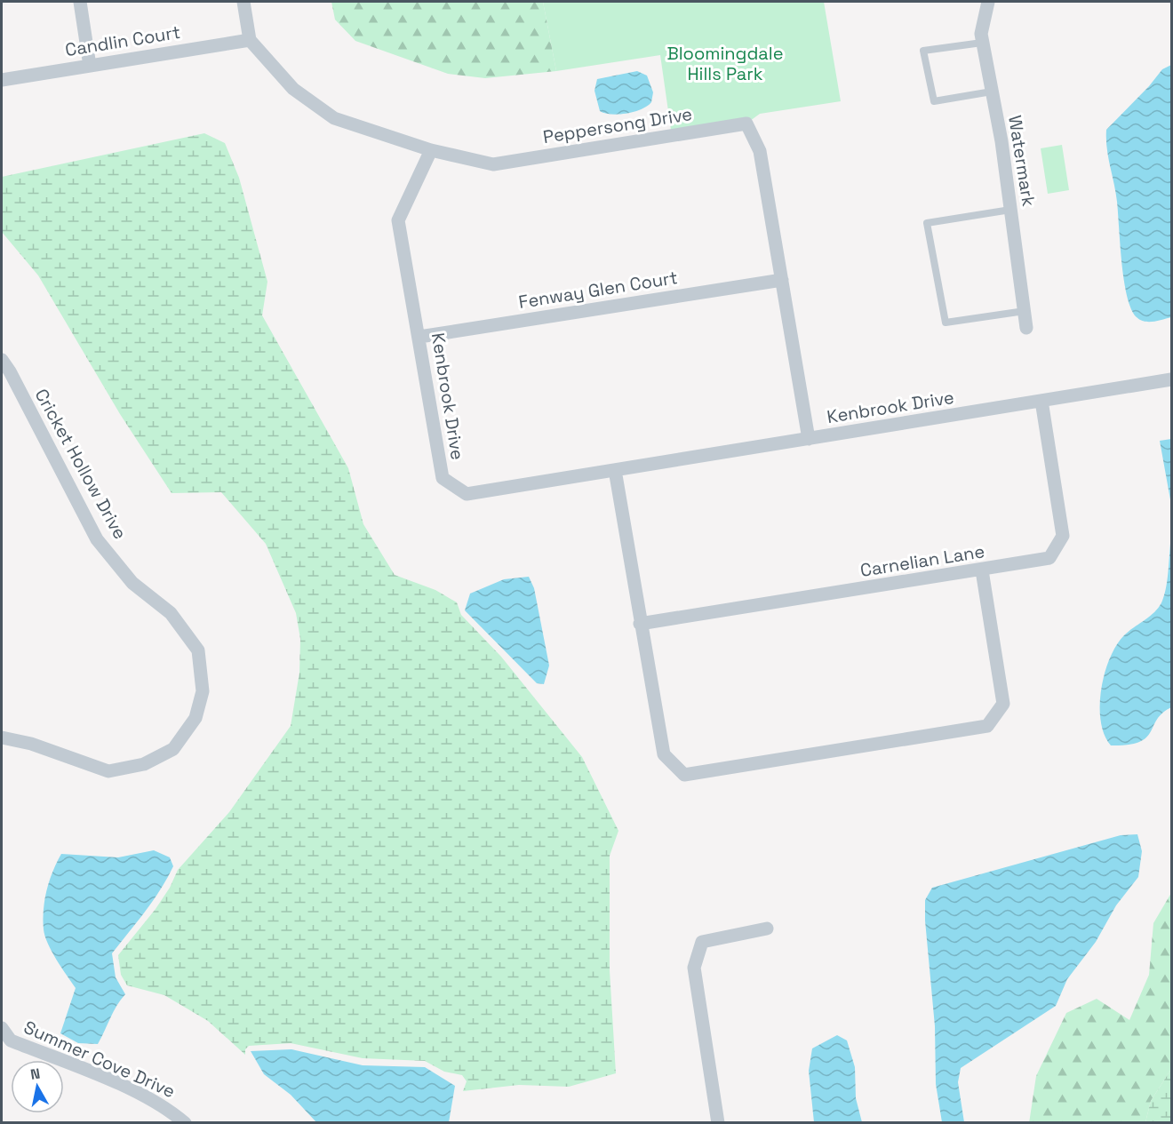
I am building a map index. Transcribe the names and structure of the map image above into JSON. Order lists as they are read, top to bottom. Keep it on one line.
{"streets":{"street":["Candlin Court","Peppersong Drive","Watermark","Fenway Glen Court","Kenbrook Drive","Cricket Hollow Drive","Carnelian Lane","Summer Cove Drive"]},"crossings":[["Candlin Court","Peppersong Drive"],["Peppersong Drive","Fenway Glen Court"],["Peppersong Drive","Kenbrook Drive"],["Fenway Glen Court","Kenbrook Drive"],["Kenbrook Drive","Carnelian Lane"]],"parks":["Bloomingdale Hills Park"],"north":"top"}
